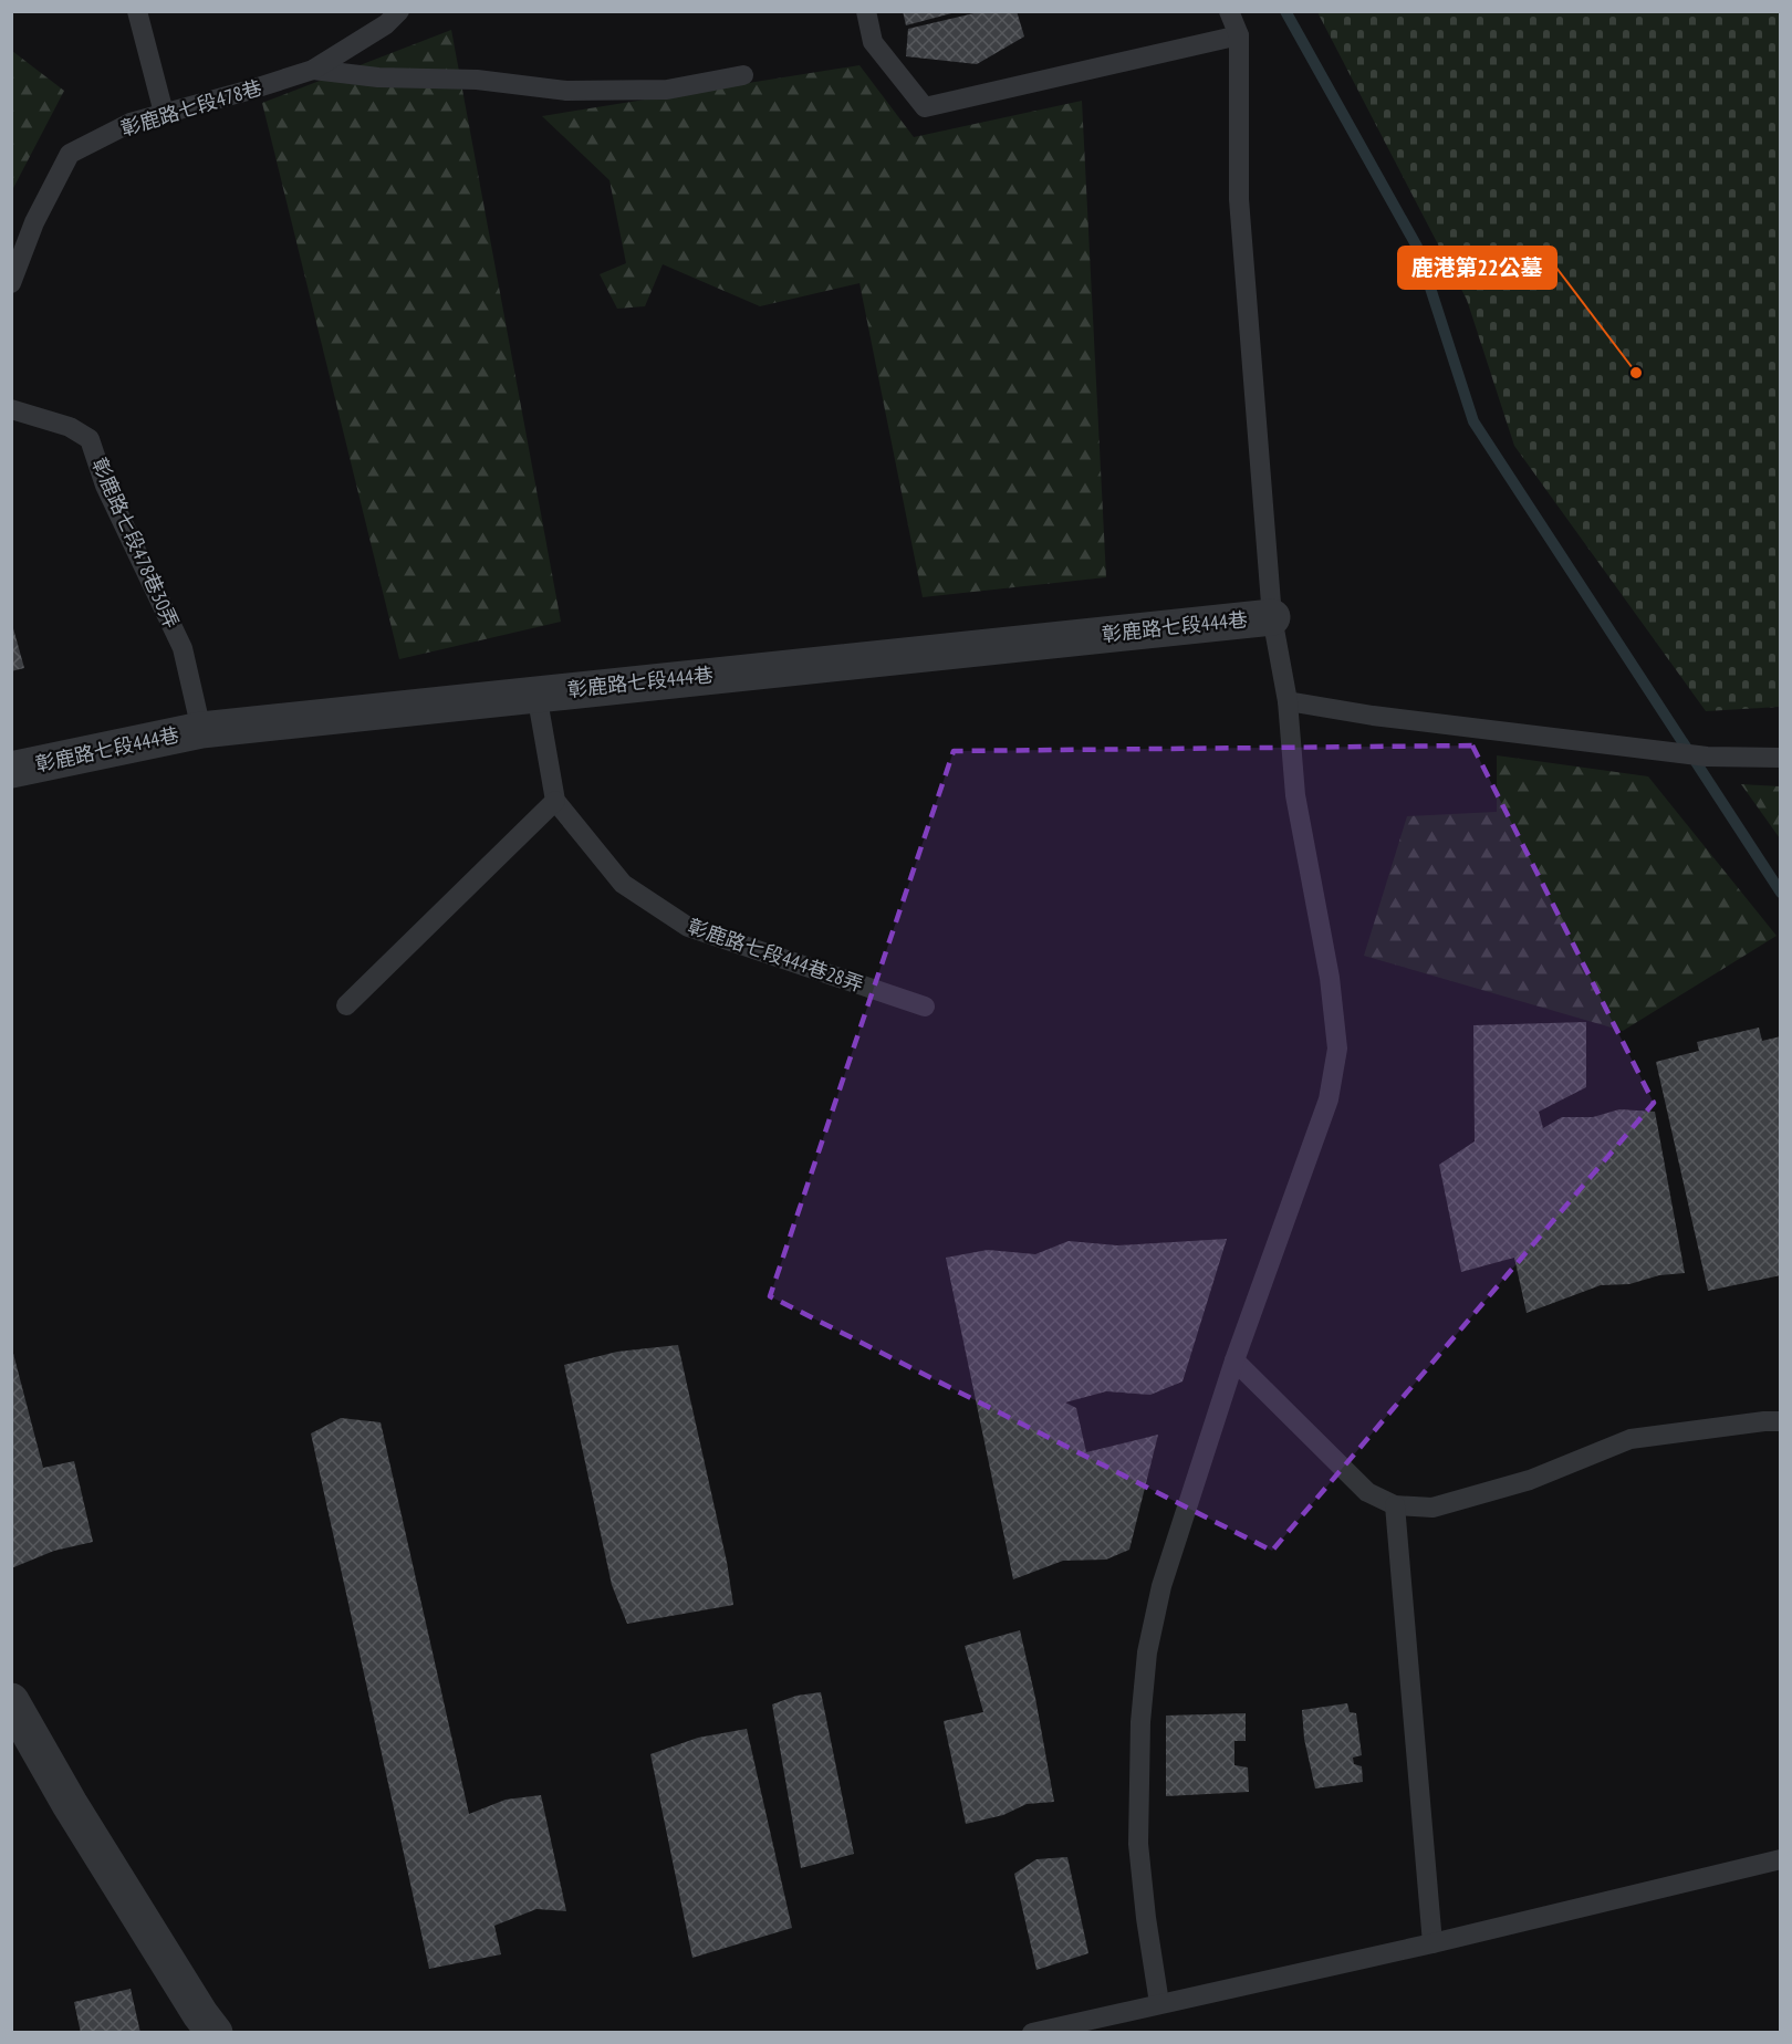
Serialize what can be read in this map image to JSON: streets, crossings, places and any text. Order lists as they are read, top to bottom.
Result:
{
  "streets": {
    "street": ["彰鹿路七段444巷"],
    "lane": ["彰鹿路七段478巷", "彰鹿路七段478巷30弄", "彰鹿路七段444巷28弄"]
  },
  "crossings": [
    ["彰鹿路七段478巷30弄", "彰鹿路七段444巷"],
    ["彰鹿路七段444巷", "彰鹿路七段444巷28弄"]
  ],
  "places": ["鹿港第22公墓"]
}
